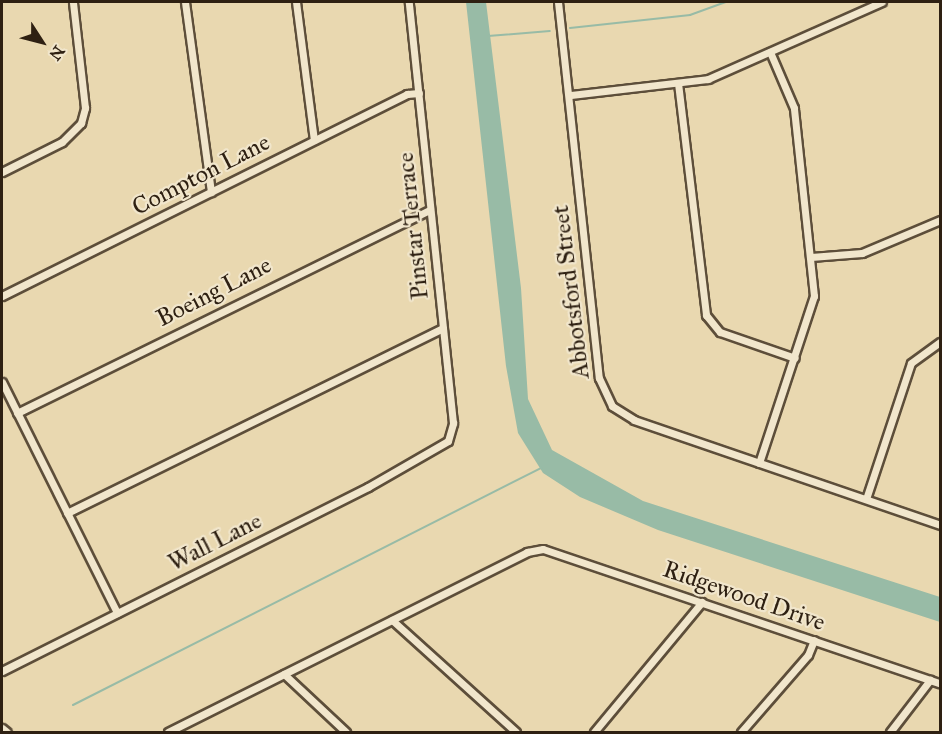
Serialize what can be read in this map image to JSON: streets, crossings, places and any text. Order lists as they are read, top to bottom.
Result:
{
  "streets": {
    "street": [
      "Compton Lane",
      "Pinstar Terrace",
      "Boeing Lane",
      "Abbotsford Street",
      "Wall Lane",
      "Ridgewood Drive"
    ]
  },
  "crossings": [
    ["Compton Lane", "Pinstar Terrace"],
    ["Pinstar Terrace", "Boeing Lane"],
    ["Pinstar Terrace", "Wall Lane"]
  ],
  "north": "bottom right"
}
